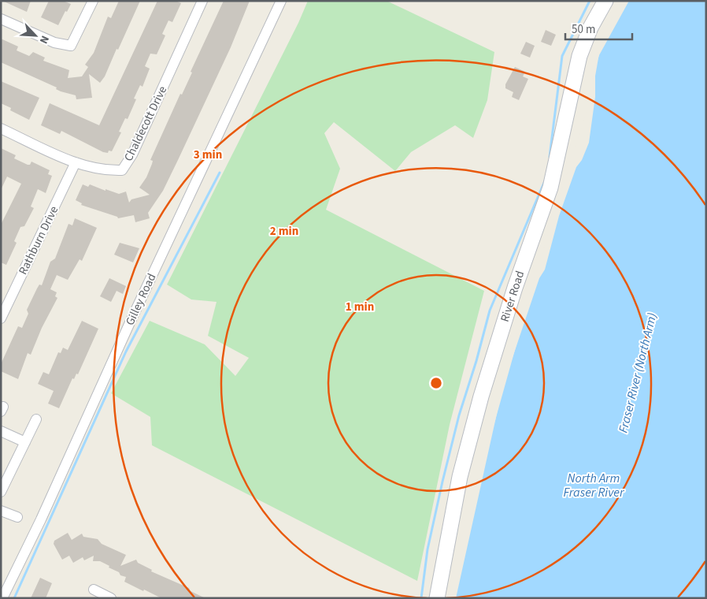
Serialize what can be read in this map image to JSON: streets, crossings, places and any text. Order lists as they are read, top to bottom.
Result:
{
  "streets": {
    "street": [
      "Chaldecott Drive",
      "Rathburn Drive",
      "River Road",
      "Gilley Road"
    ]
  },
  "crossings": [
    ["Chaldecott Drive", "Rathburn Drive"]
  ],
  "water": ["Fraser River (North Arm)", "North Arm Fraser River"],
  "scale_bar": "50 m",
  "north": "bottom right",
  "rings": ["3 min", "2 min", "1 min"]
}
